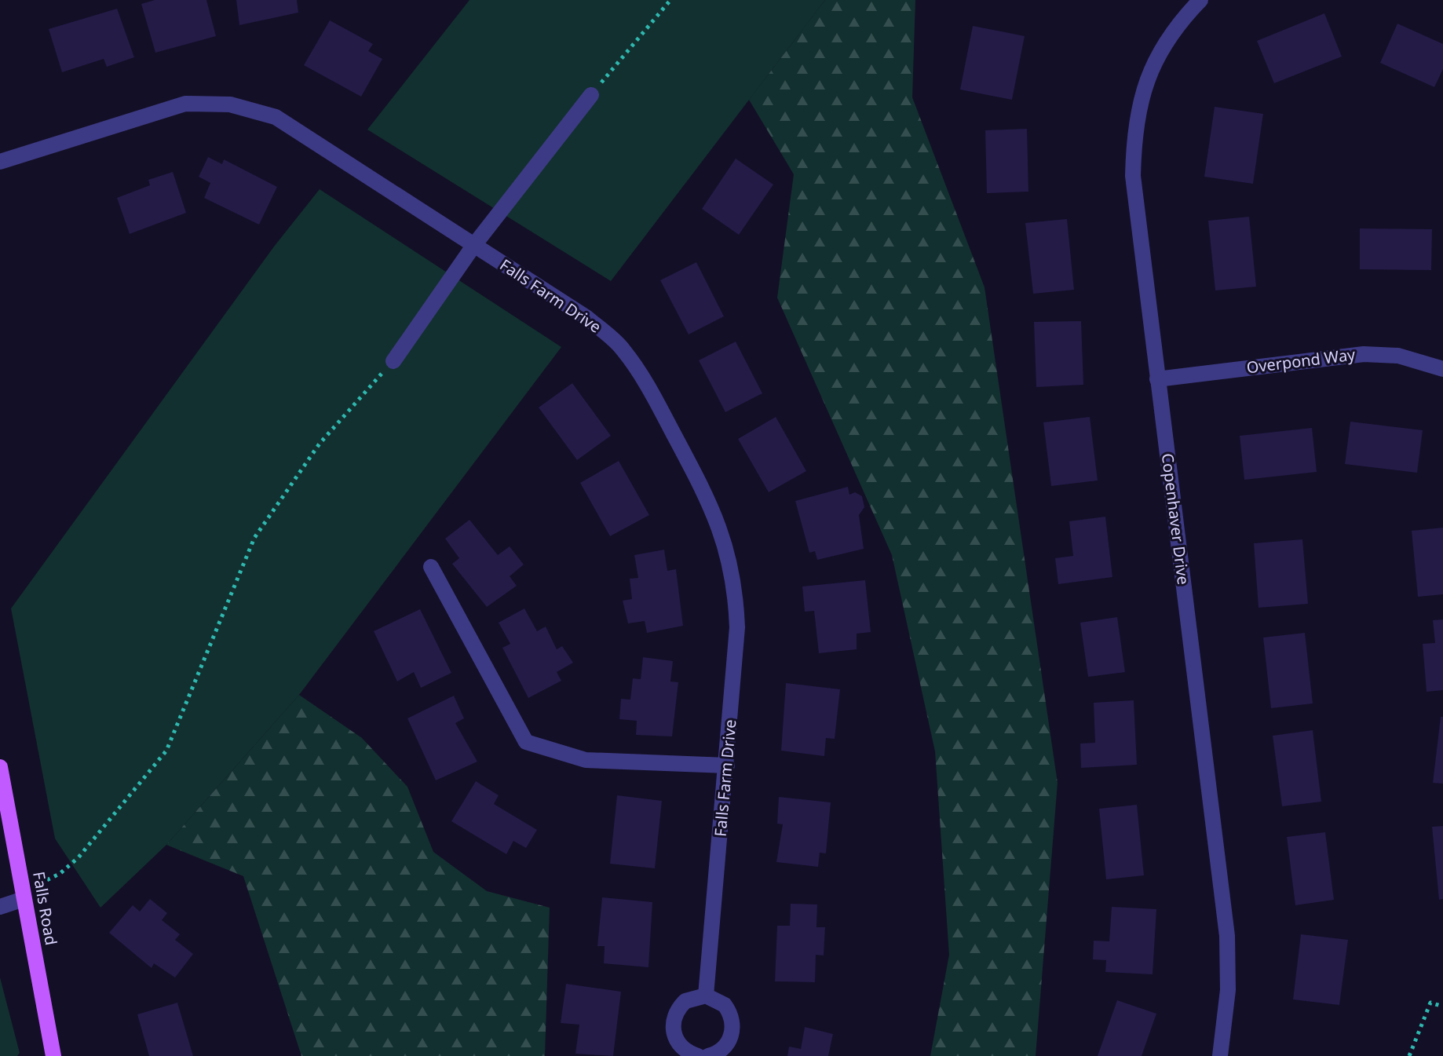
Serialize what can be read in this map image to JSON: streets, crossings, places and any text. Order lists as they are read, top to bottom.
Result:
{
  "streets": {
    "main road": ["Falls Road"],
    "street": ["Falls Farm Drive", "Overpond Way", "Copenhaver Drive"]
  },
  "crossings": [
    ["Overpond Way", "Copenhaver Drive"]
  ]
}
